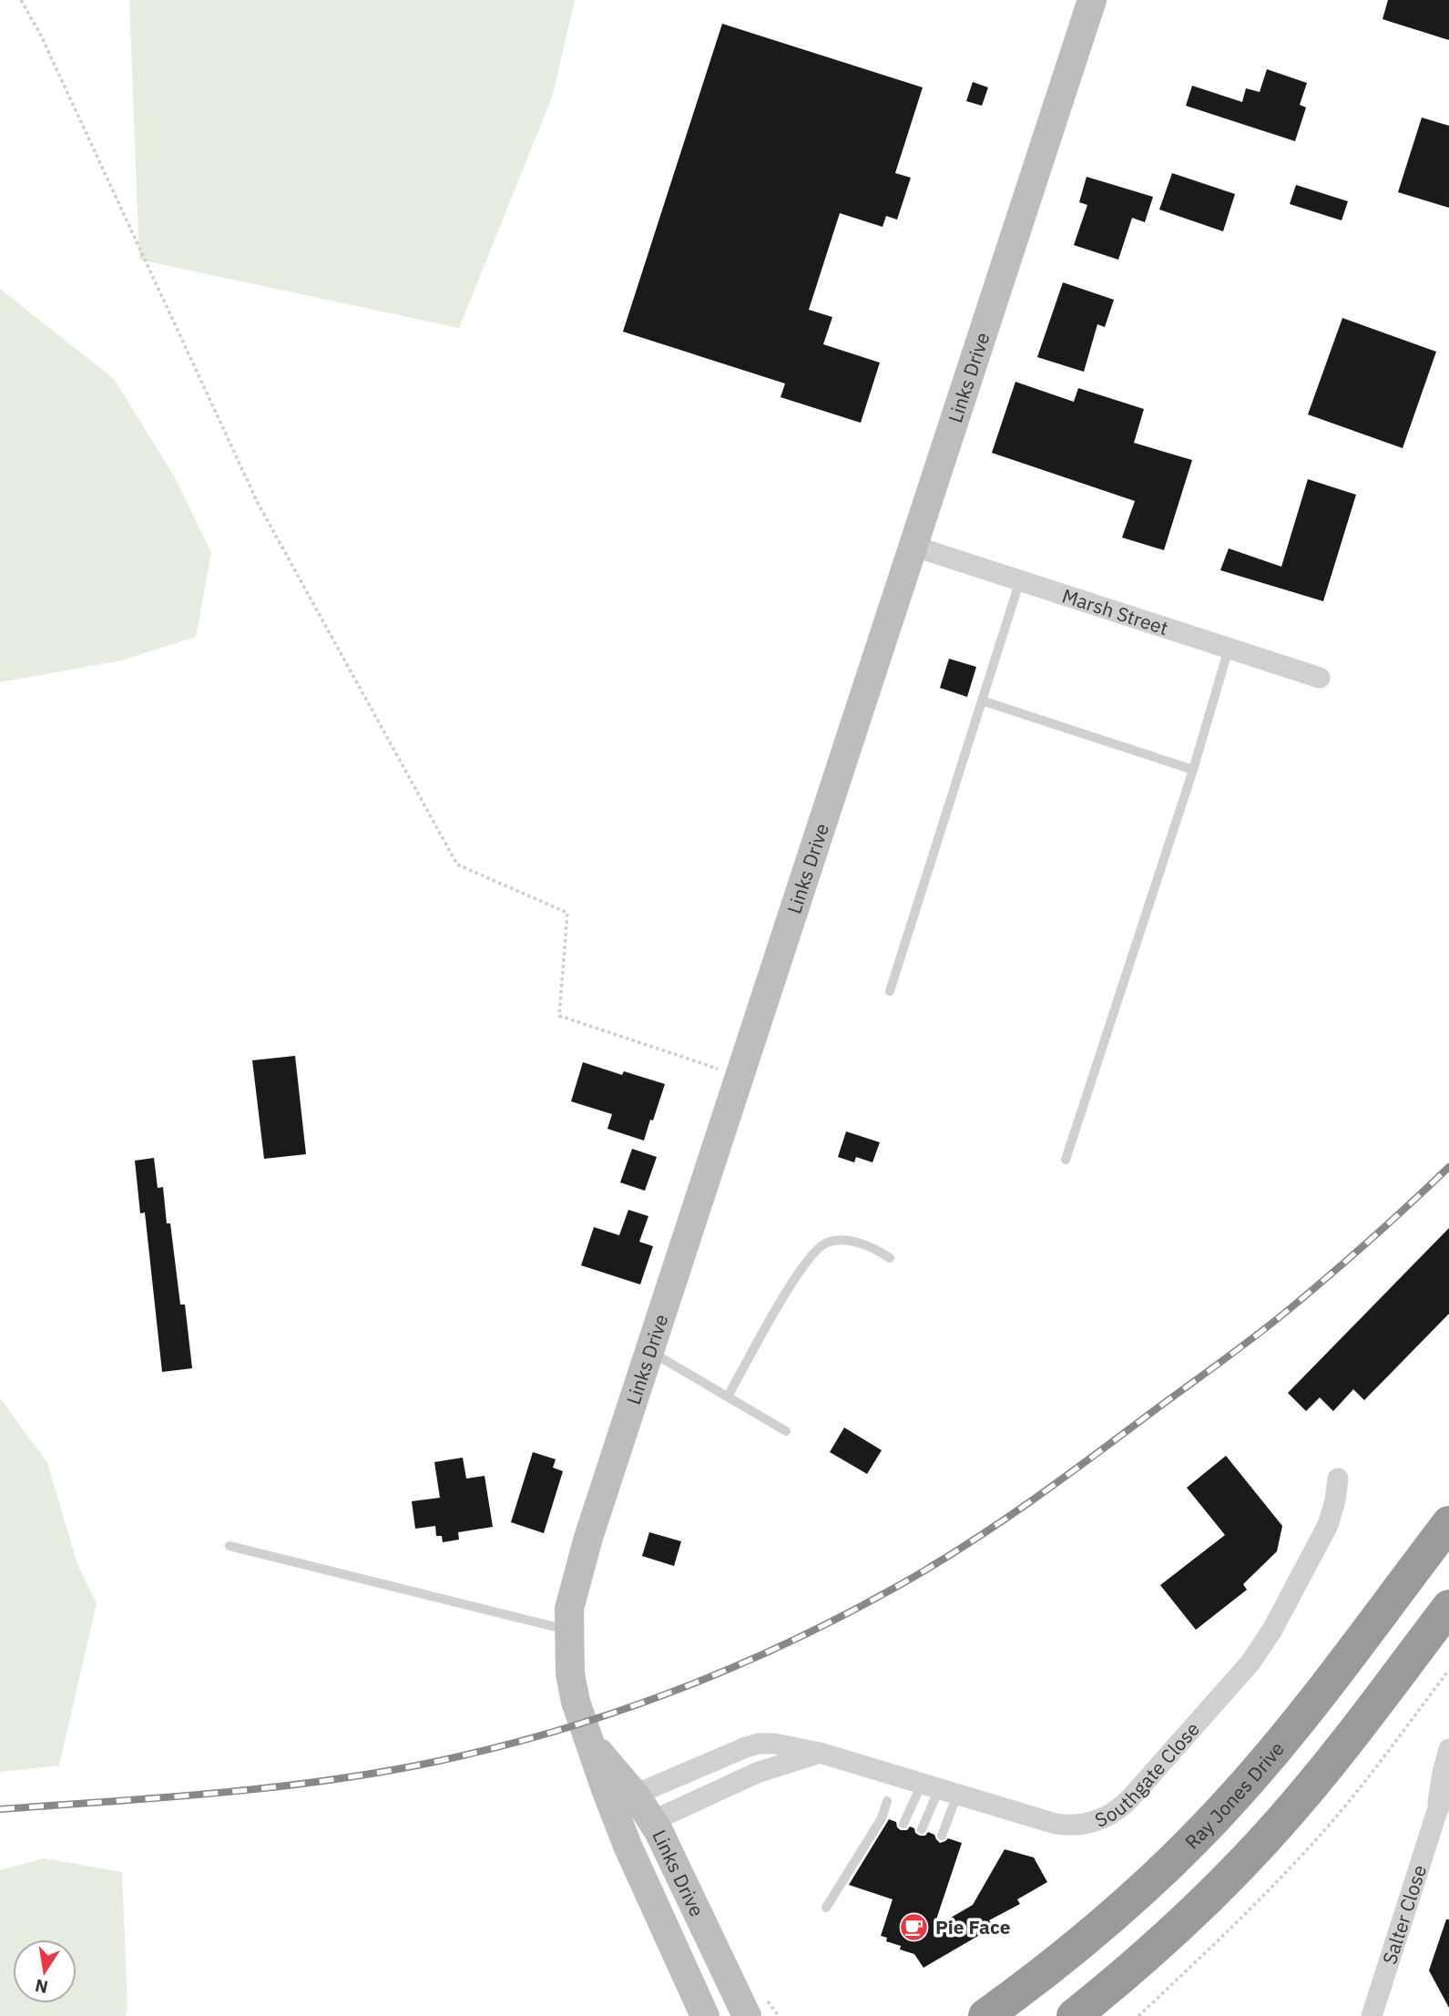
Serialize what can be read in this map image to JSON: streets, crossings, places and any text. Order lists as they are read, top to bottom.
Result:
{
  "streets": {
    "highway": ["Ray Jones Drive"],
    "street": [
      "Links Drive",
      "Marsh Street",
      "Southgate Close",
      "Salter Close"
    ]
  },
  "crossings": [
    ["Links Drive", "Marsh Street"],
    ["Links Drive", "Southgate Close"]
  ],
  "places": {
    "cafe": ["Pie Face"]
  },
  "north": "bottom"
}
